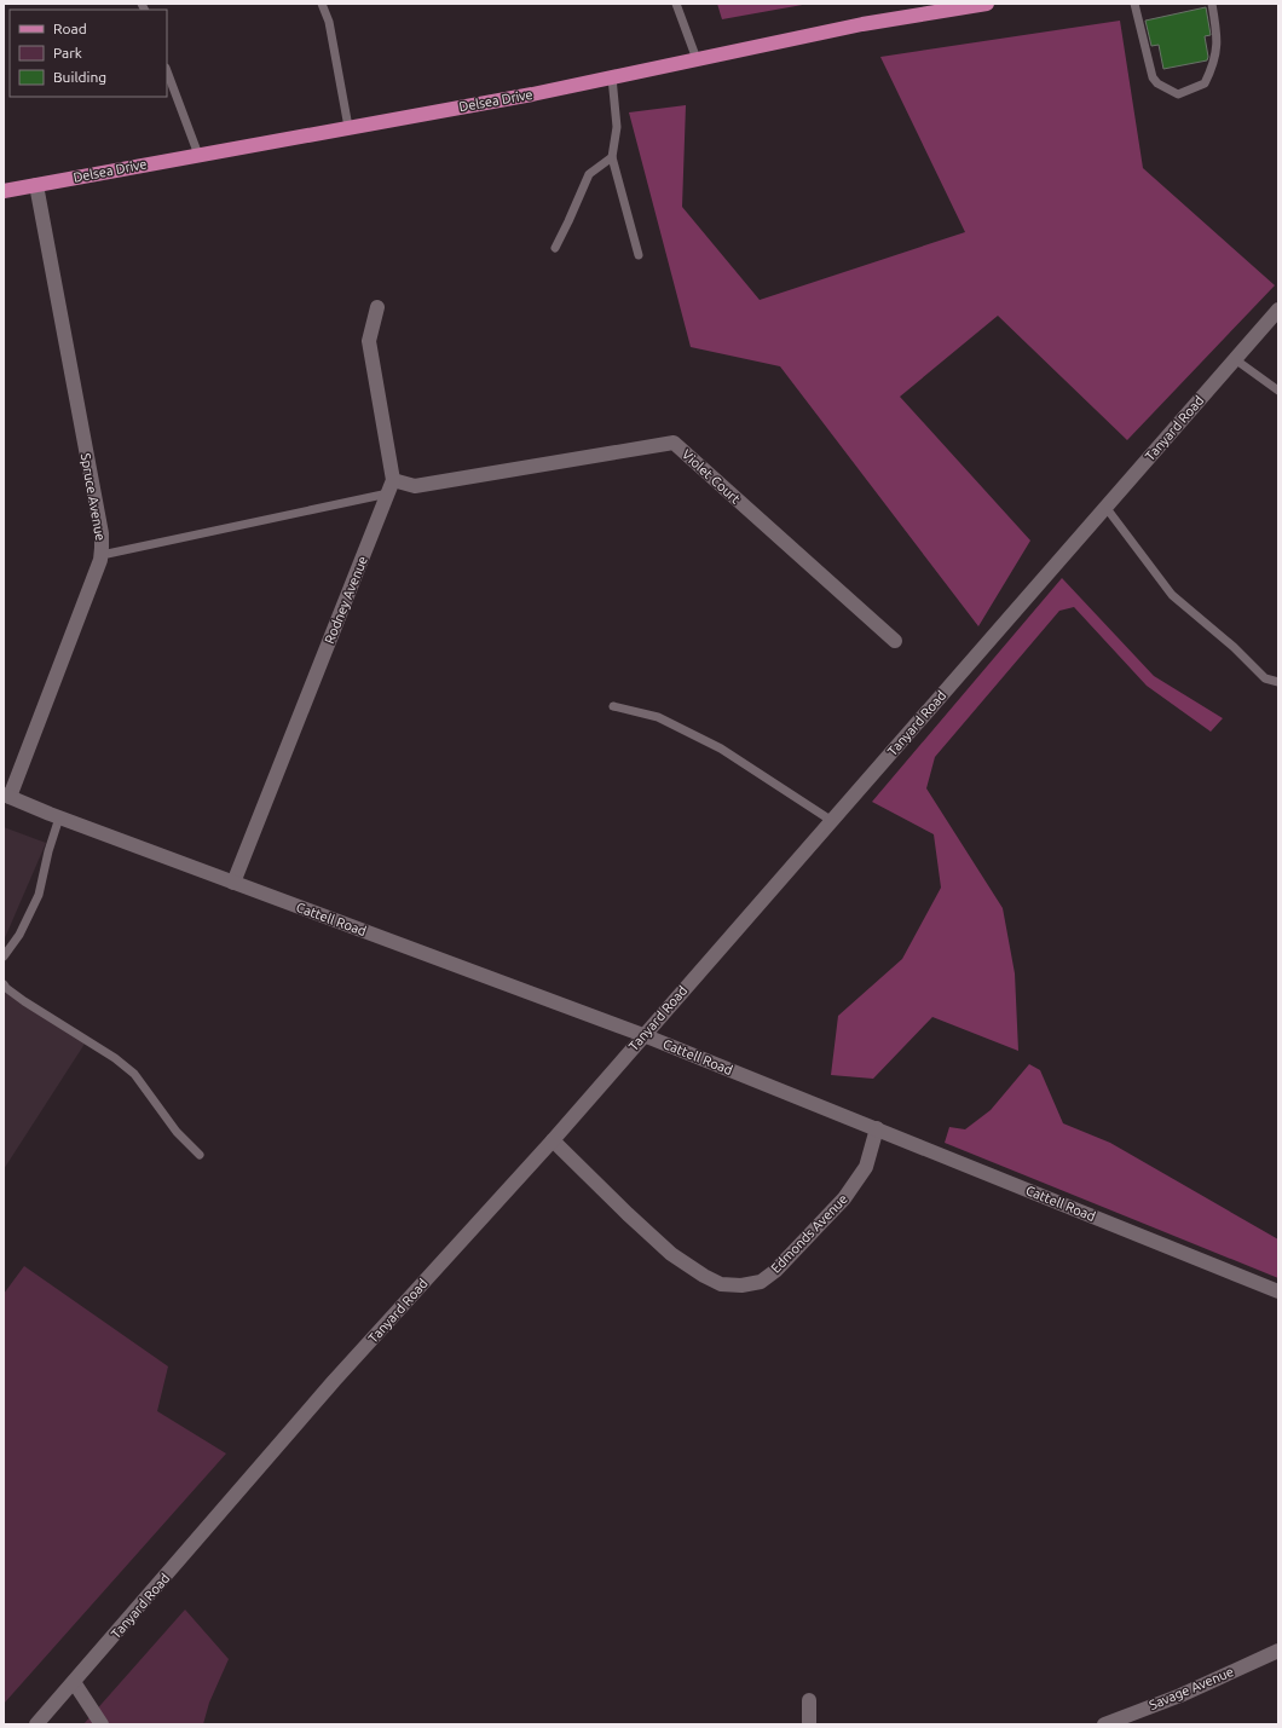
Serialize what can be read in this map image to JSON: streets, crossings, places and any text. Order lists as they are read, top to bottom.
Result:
{
  "streets": {
    "main road": ["Delsea Drive"],
    "street": [
      "Tanyard Road",
      "Violet Court",
      "Spruce Avenue",
      "Rodney Avenue",
      "Cattell Road",
      "Edmonds Avenue",
      "Savage Avenue"
    ]
  },
  "crossings": [
    ["Delsea Drive", "Spruce Avenue"],
    ["Tanyard Road", "Cattell Road"],
    ["Tanyard Road", "Edmonds Avenue"],
    ["Violet Court", "Rodney Avenue"],
    ["Spruce Avenue", "Cattell Road"],
    ["Rodney Avenue", "Cattell Road"],
    ["Cattell Road", "Edmonds Avenue"]
  ],
  "legend": ["Road", "Park", "Building"]
}
